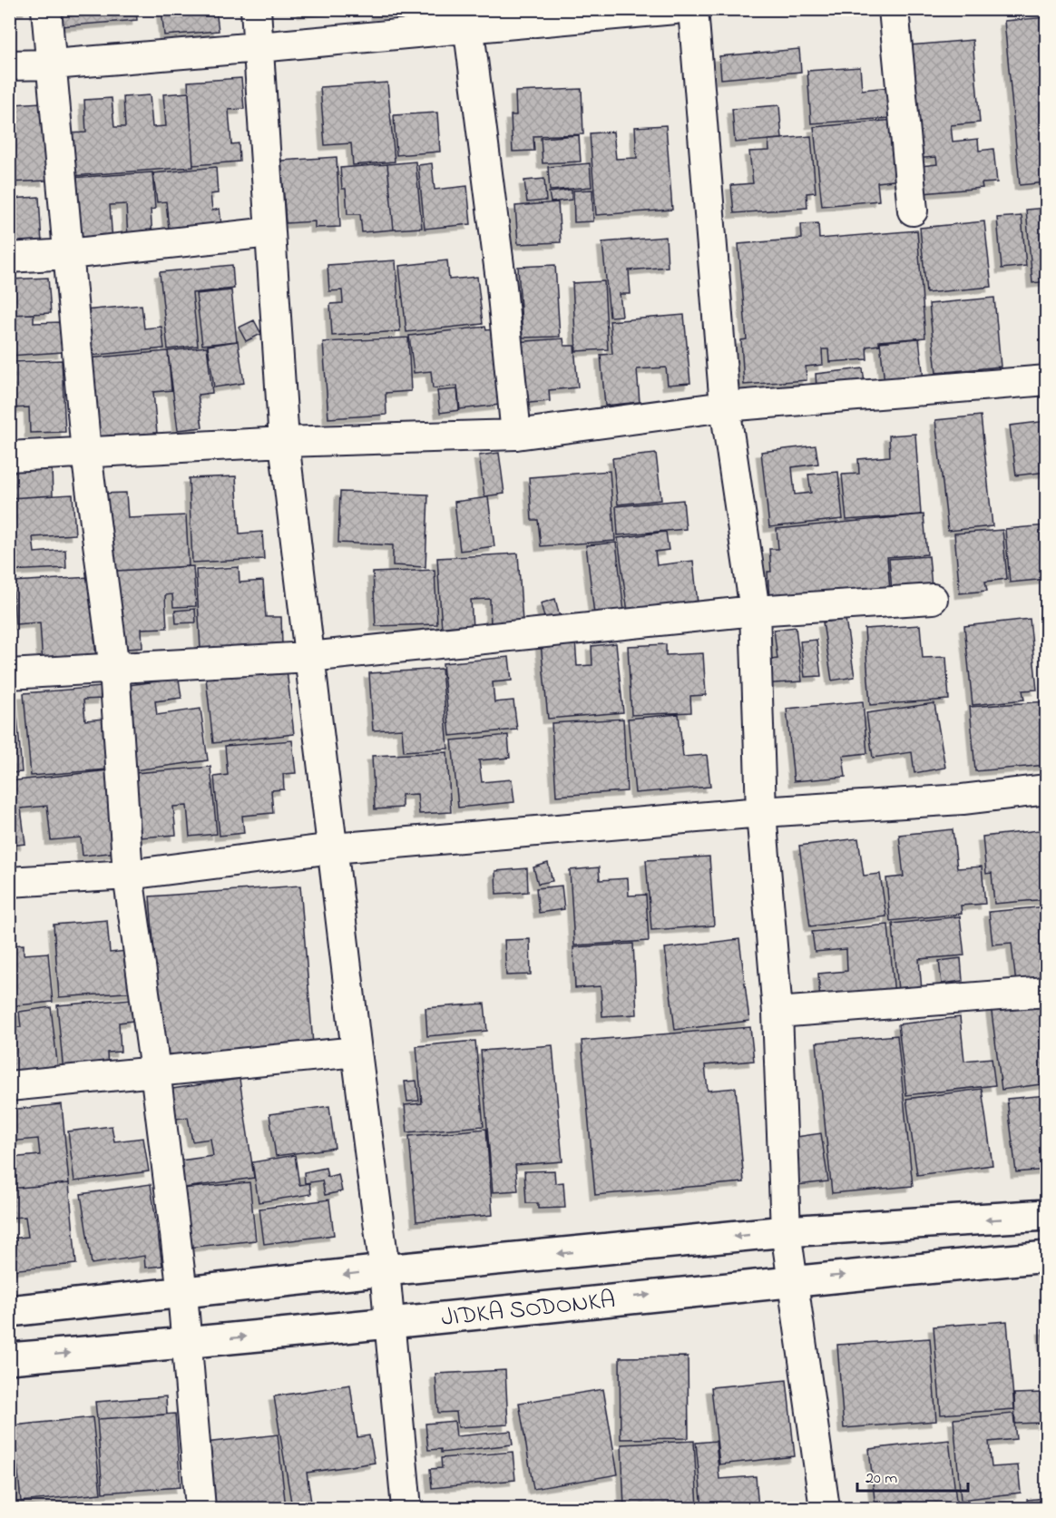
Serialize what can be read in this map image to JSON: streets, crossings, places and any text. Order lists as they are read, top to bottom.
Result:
{
  "streets": {
    "main road": ["JIDKA SODONKA"]
  },
  "scale_bar": "20 m"
}
